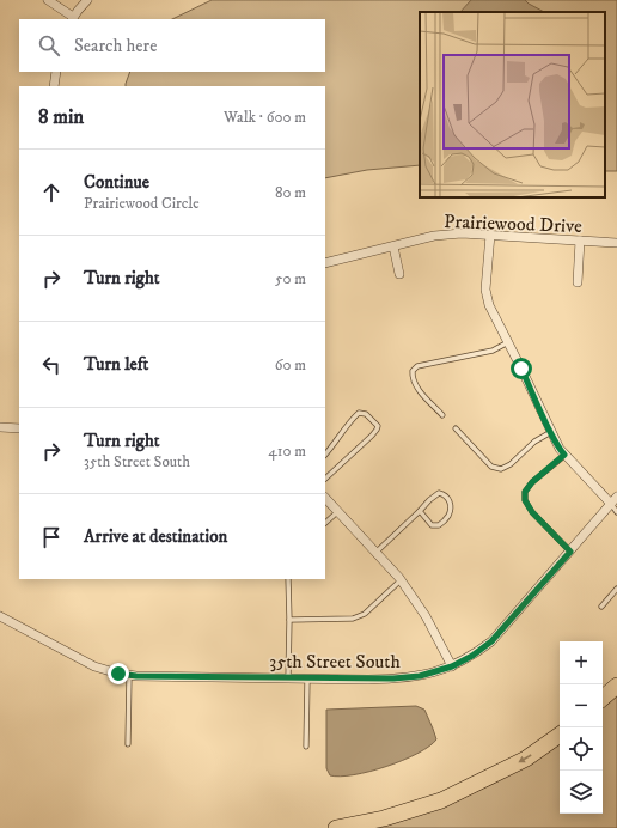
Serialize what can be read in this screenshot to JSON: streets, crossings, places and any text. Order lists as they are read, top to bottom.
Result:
{
  "streets": {
    "street": ["Prairiewood Drive", "35th Street South"]
  },
  "page": {
    "search": "Search here",
    "heading": ["8 min", "Walk · 600 m"],
    "list": [
      ["Continue", "Prairiewood Circle", "80 m"],
      ["Turn right", "50 m"],
      ["Turn left", "60 m"],
      ["Turn right", "35th Street South", "410 m"],
      "Arrive at destination"
    ],
    "map_buttons": ["+", "−"]
  }
}
